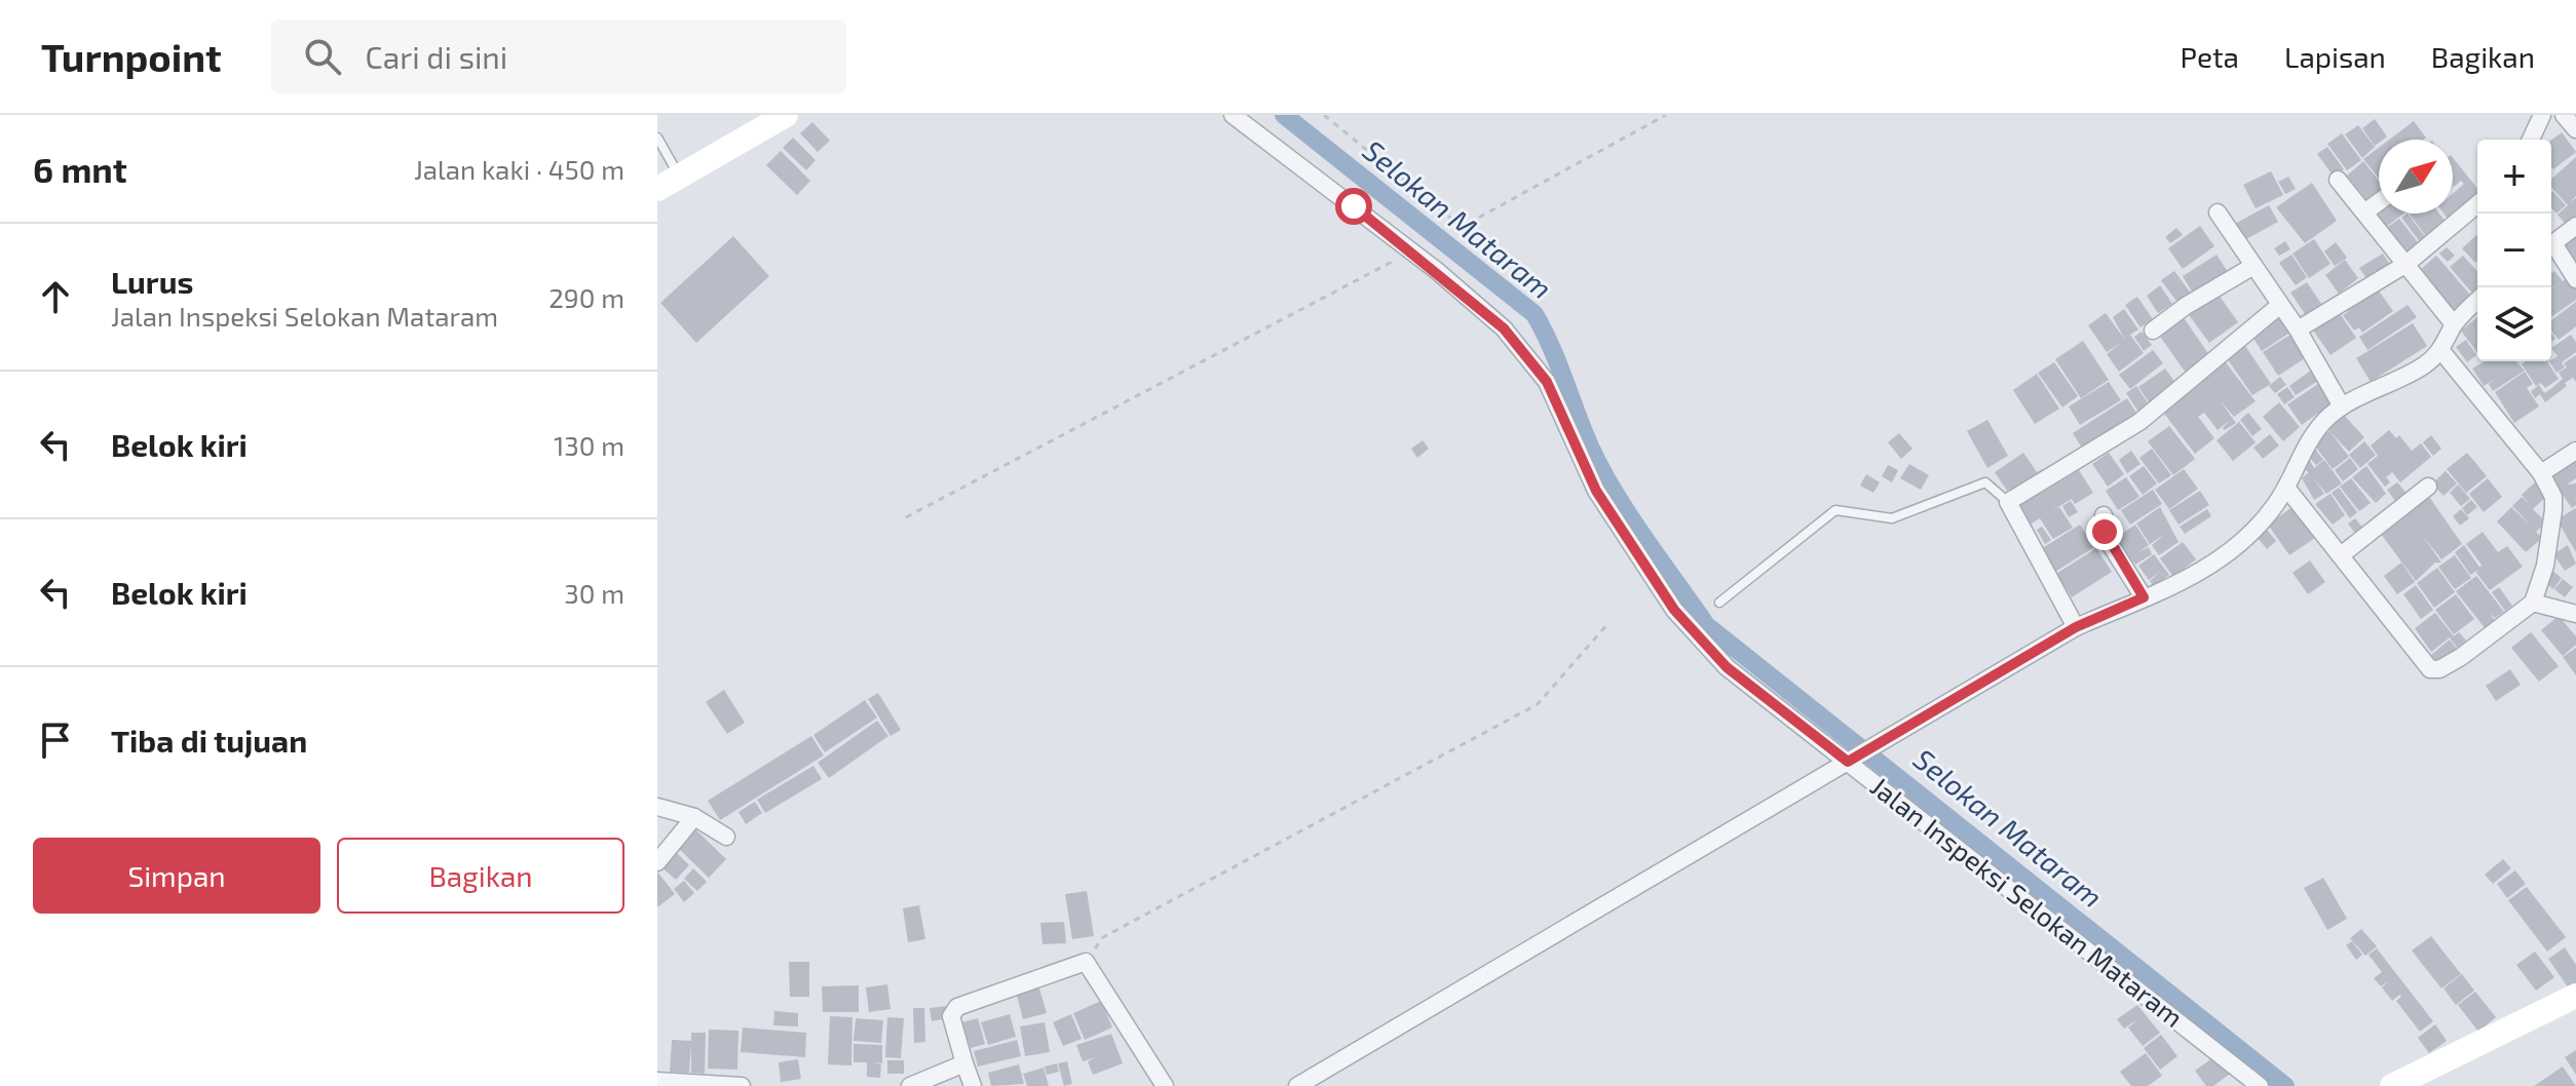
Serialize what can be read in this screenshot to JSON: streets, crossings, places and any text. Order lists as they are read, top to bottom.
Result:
{
  "streets": {
    "street": ["Jalan Inspeksi Selokan Mataram"]
  },
  "water": ["Selokan Mataram"],
  "north": "top right",
  "page": {
    "header": "Turnpoint",
    "search": "Cari di sini",
    "nav": ["Peta", "Lapisan", "Bagikan"],
    "heading": ["6 mnt", "Jalan kaki · 450 m"],
    "map_buttons": ["+", "−"],
    "list": [
      ["Lurus", "Jalan Inspeksi Selokan Mataram", "290 m"],
      ["Belok kiri", "130 m"],
      ["Belok kiri", "30 m"],
      "Tiba di tujuan"
    ],
    "buttons": ["Simpan", "Bagikan"]
  }
}
